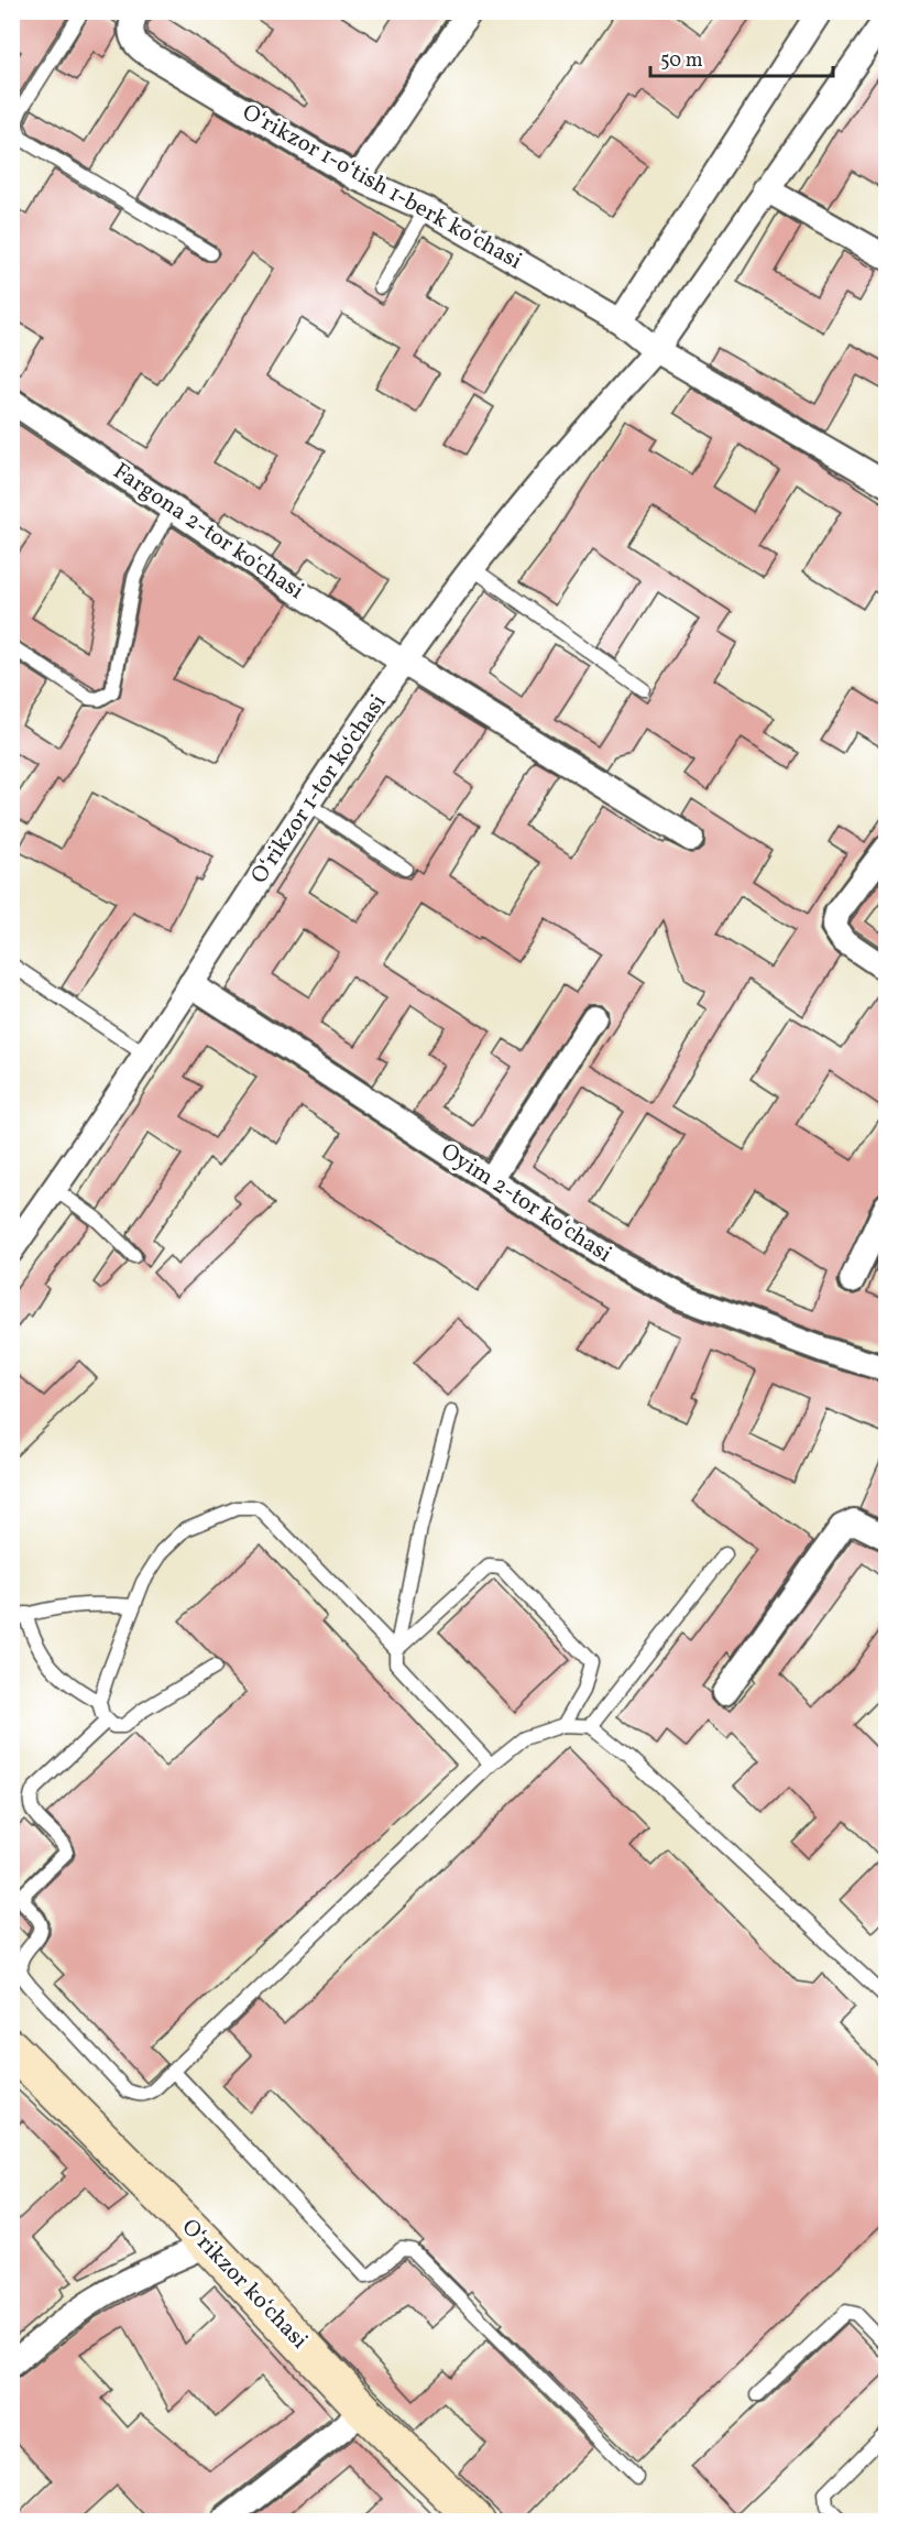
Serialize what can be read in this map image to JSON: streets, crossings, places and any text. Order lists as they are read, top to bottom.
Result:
{
  "streets": {
    "main road": ["Oʻrikzor koʻchasi"],
    "street": [
      "Oʻrikzor 1-oʻtish 1-berk koʻchasi",
      "Fargona 2-tor koʻchasi",
      "Oʻrikzor 1-tor koʻchasi",
      "Oyim 2-tor koʻchasi"
    ]
  },
  "crossings": [
    ["Oʻrikzor 1-oʻtish 1-berk koʻchasi", "Oʻrikzor 1-tor koʻchasi"],
    ["Fargona 2-tor koʻchasi", "Oʻrikzor 1-tor koʻchasi"],
    ["Oʻrikzor 1-tor koʻchasi", "Oyim 2-tor koʻchasi"]
  ],
  "scale_bar": "50 m"
}
